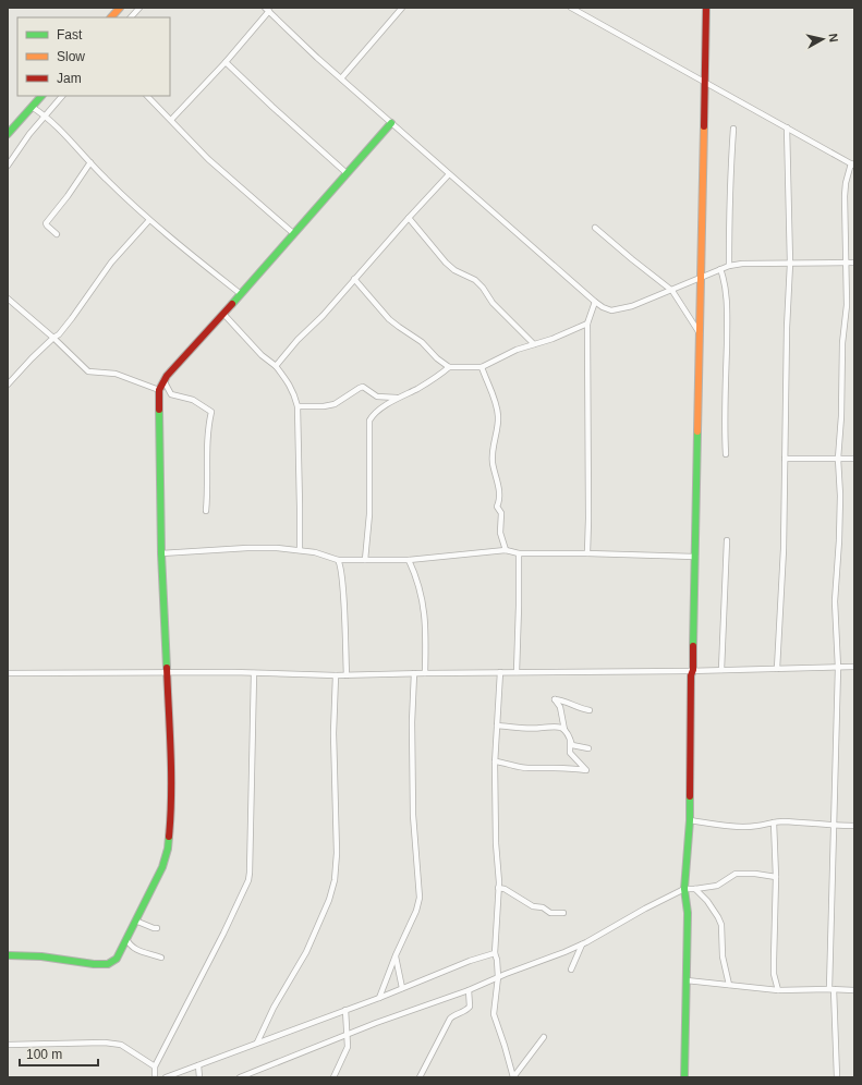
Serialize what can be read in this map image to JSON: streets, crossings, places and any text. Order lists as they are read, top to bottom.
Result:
{
  "legend": ["Fast", "Slow", "Jam"],
  "scale_bar": "100 m",
  "north": "right"
}
